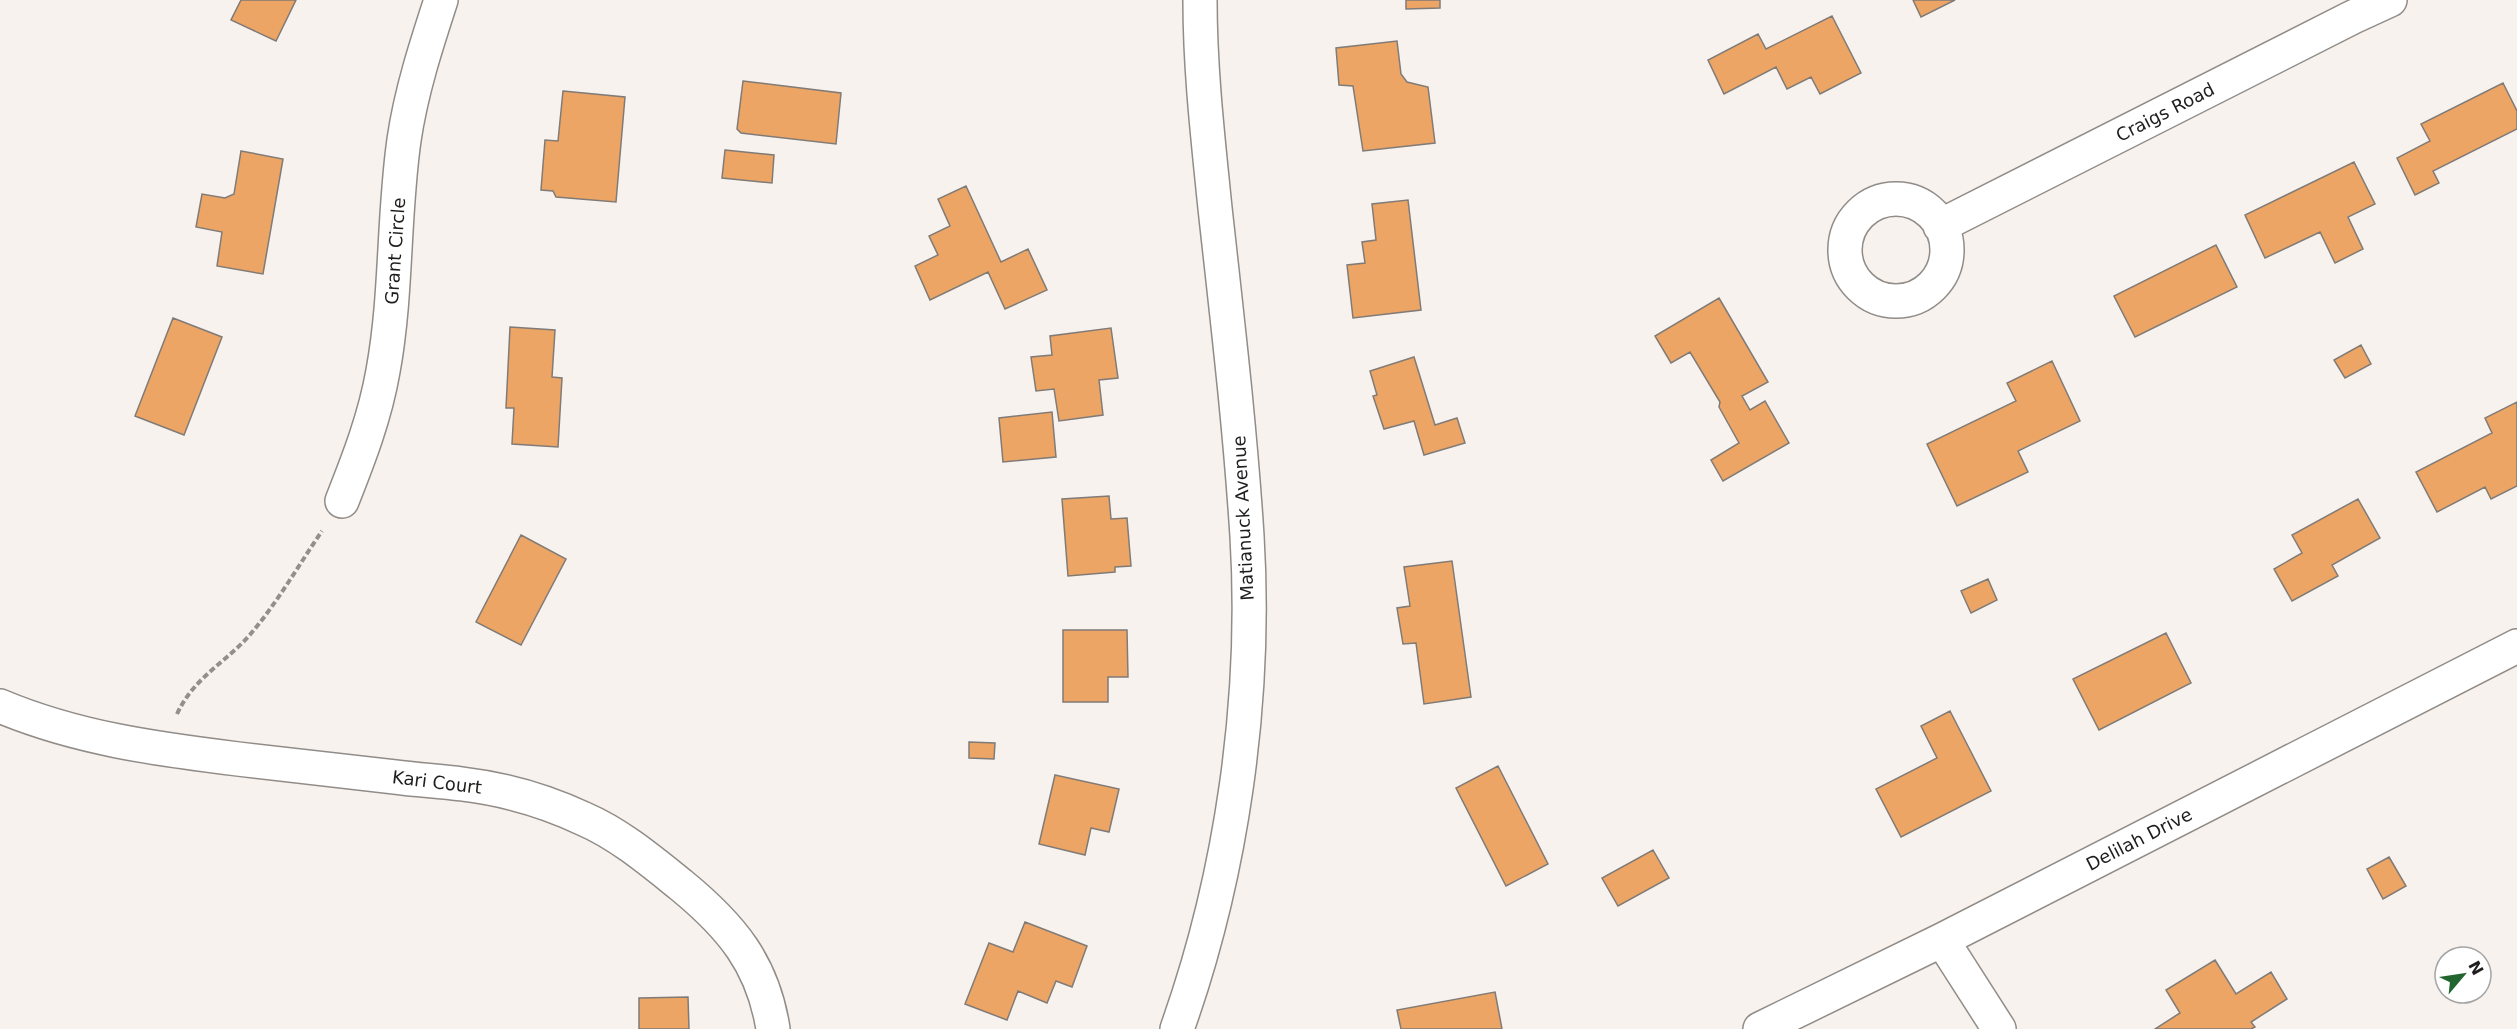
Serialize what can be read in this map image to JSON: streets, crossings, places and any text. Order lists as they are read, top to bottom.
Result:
{
  "streets": {
    "street": [
      "Craigs Road",
      "Grant Circle",
      "Matianuck Avenue",
      "Kari Court",
      "Delilah Drive"
    ]
  },
  "north": "top right"
}
